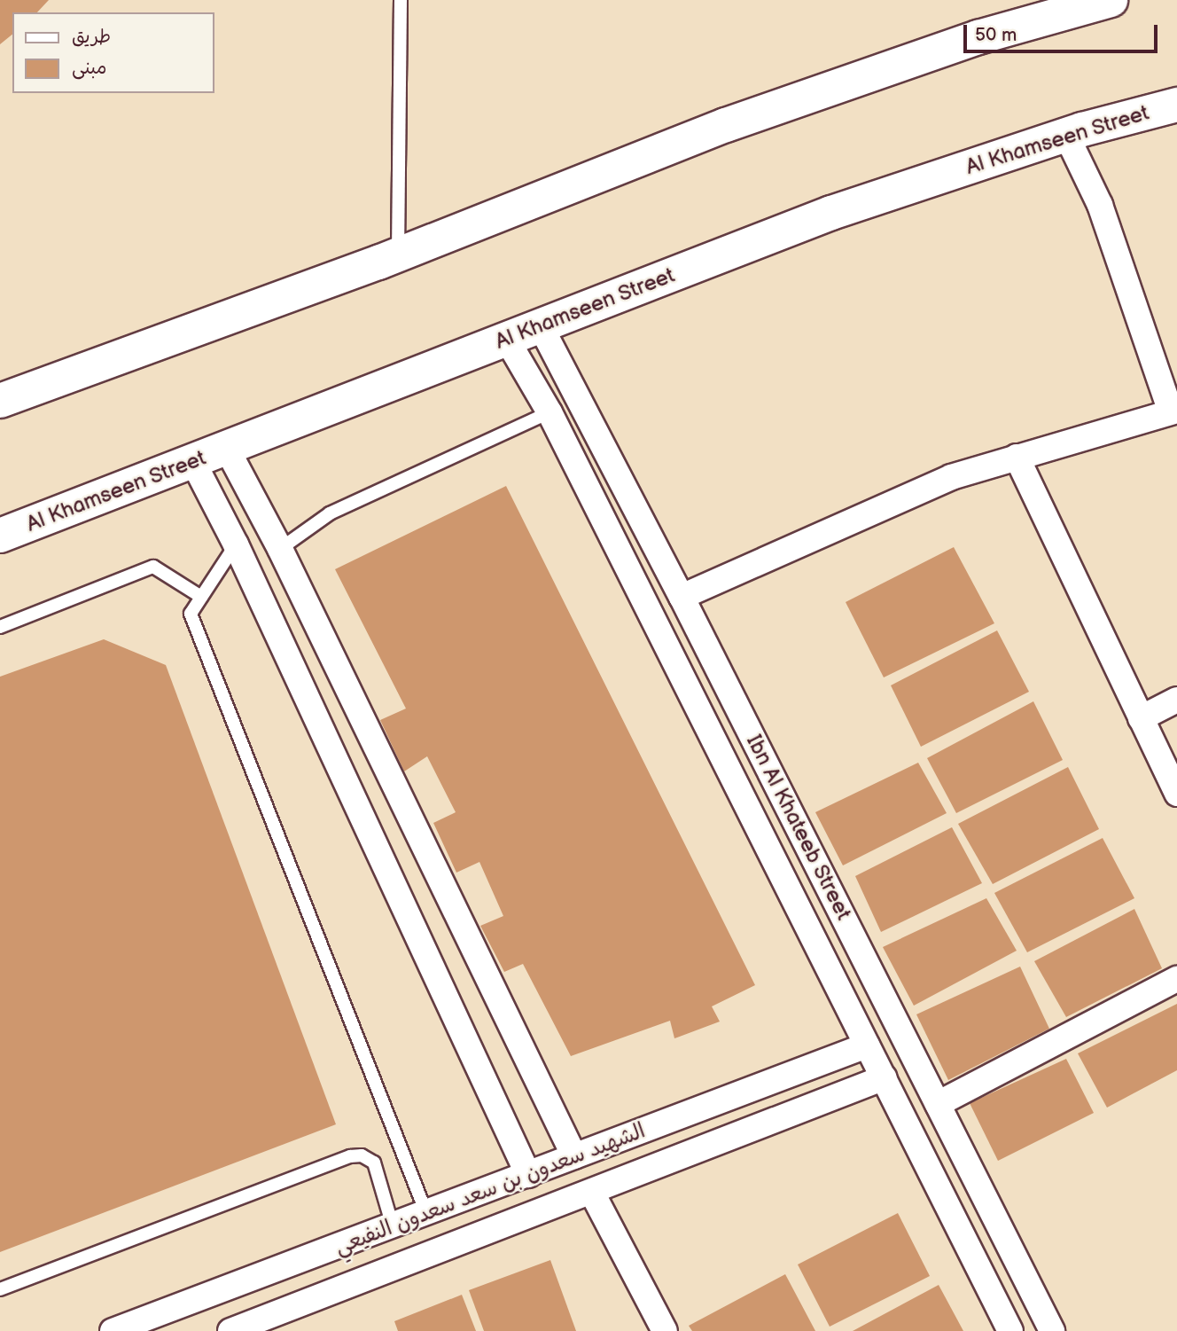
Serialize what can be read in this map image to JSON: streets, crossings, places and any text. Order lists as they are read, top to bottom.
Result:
{
  "streets": {
    "street": ["Al Khamseen Street", "Ibn Al Khateeb Street", "الشهيد سعدون بن سعد سعدون النفيعي"]
  },
  "crossings": [
    ["Al Khamseen Street", "Ibn Al Khateeb Street"],
    ["Ibn Al Khateeb Street", "الشهيد سعدون بن سعد سعدون النفيعي"]
  ],
  "legend": ["طريق", "مبنى"],
  "scale_bar": "50 m"
}
